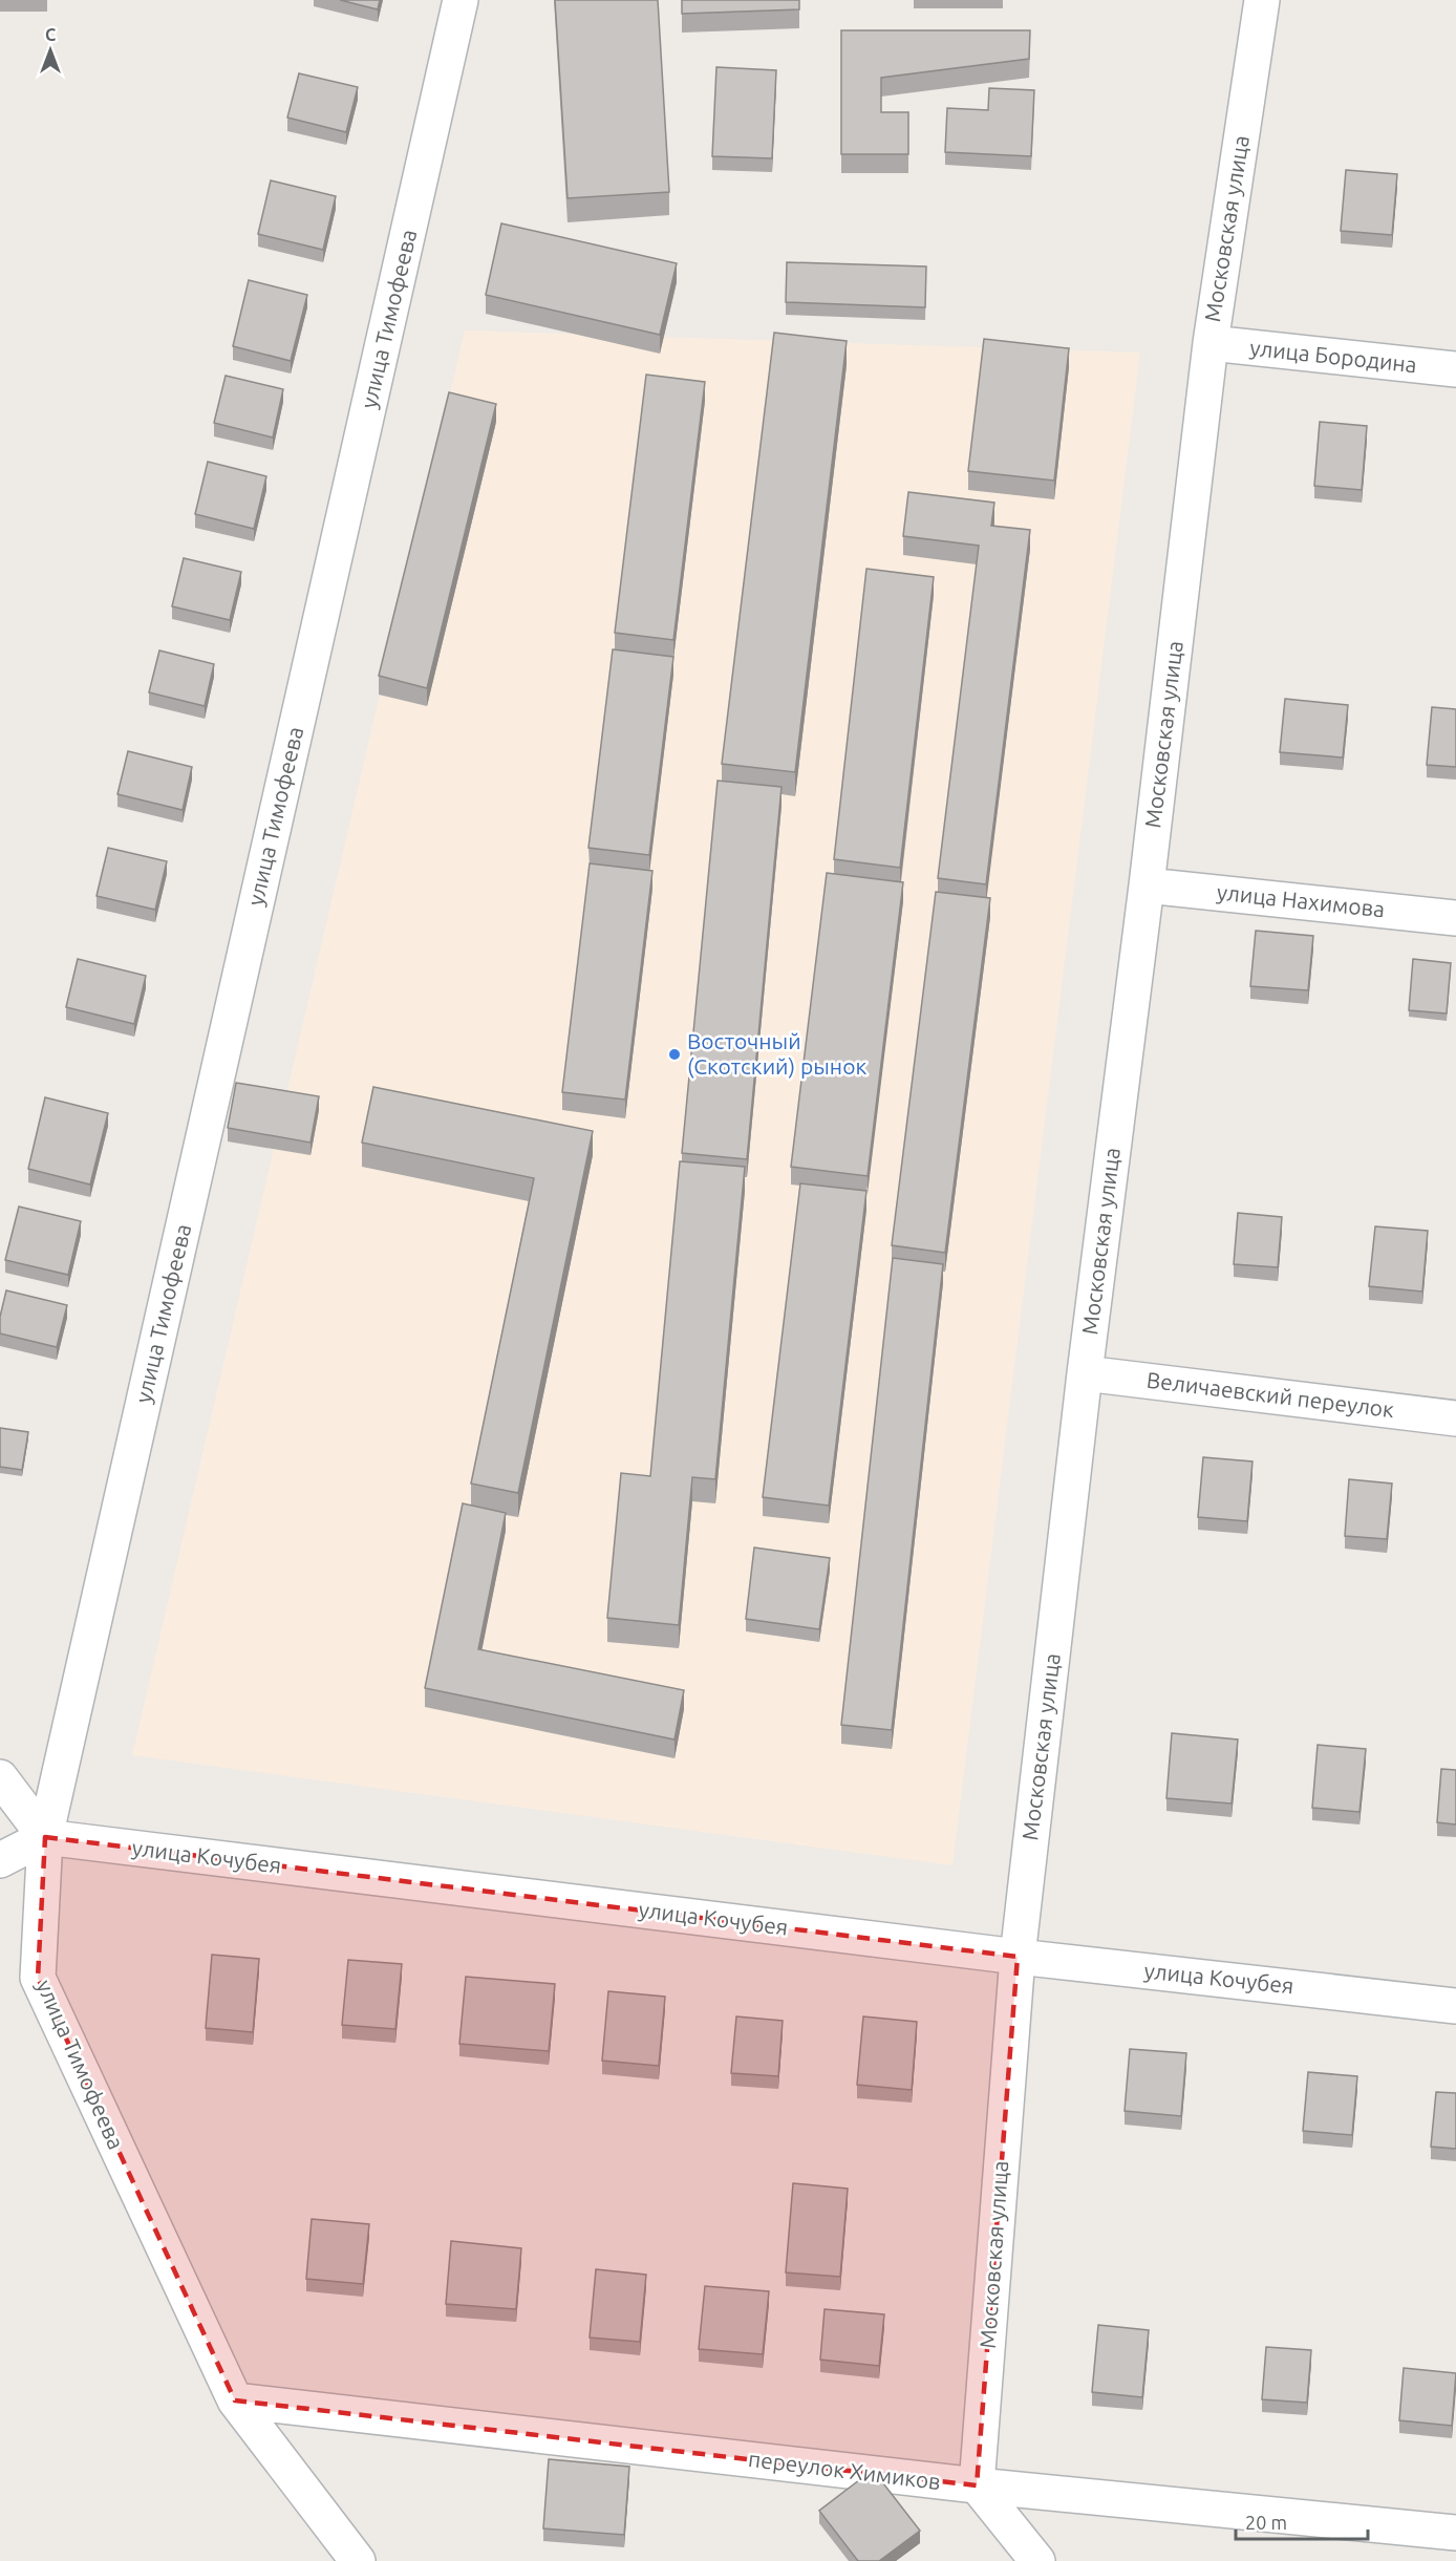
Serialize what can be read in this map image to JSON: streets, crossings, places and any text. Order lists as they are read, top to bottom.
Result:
{
  "streets": {
    "street": [
      "Московская улица",
      "улица Тимофеева",
      "улица Бородина",
      "улица Нахимова",
      "Величаевский переулок",
      "улица Кочубея",
      "переулок Химиков"
    ]
  },
  "crossings": [
    ["Московская улица", "улица Бородина"],
    ["Московская улица", "улица Нахимова"],
    ["Московская улица", "Величаевский переулок"],
    ["Московская улица", "улица Кочубея"],
    ["Московская улица", "переулок Химиков"],
    ["улица Тимофеева", "улица Кочубея"],
    ["улица Тимофеева", "переулок Химиков"]
  ],
  "places": ["Восточный (Скотский) рынок"],
  "scale_bar": "20 m",
  "north": "top"
}
